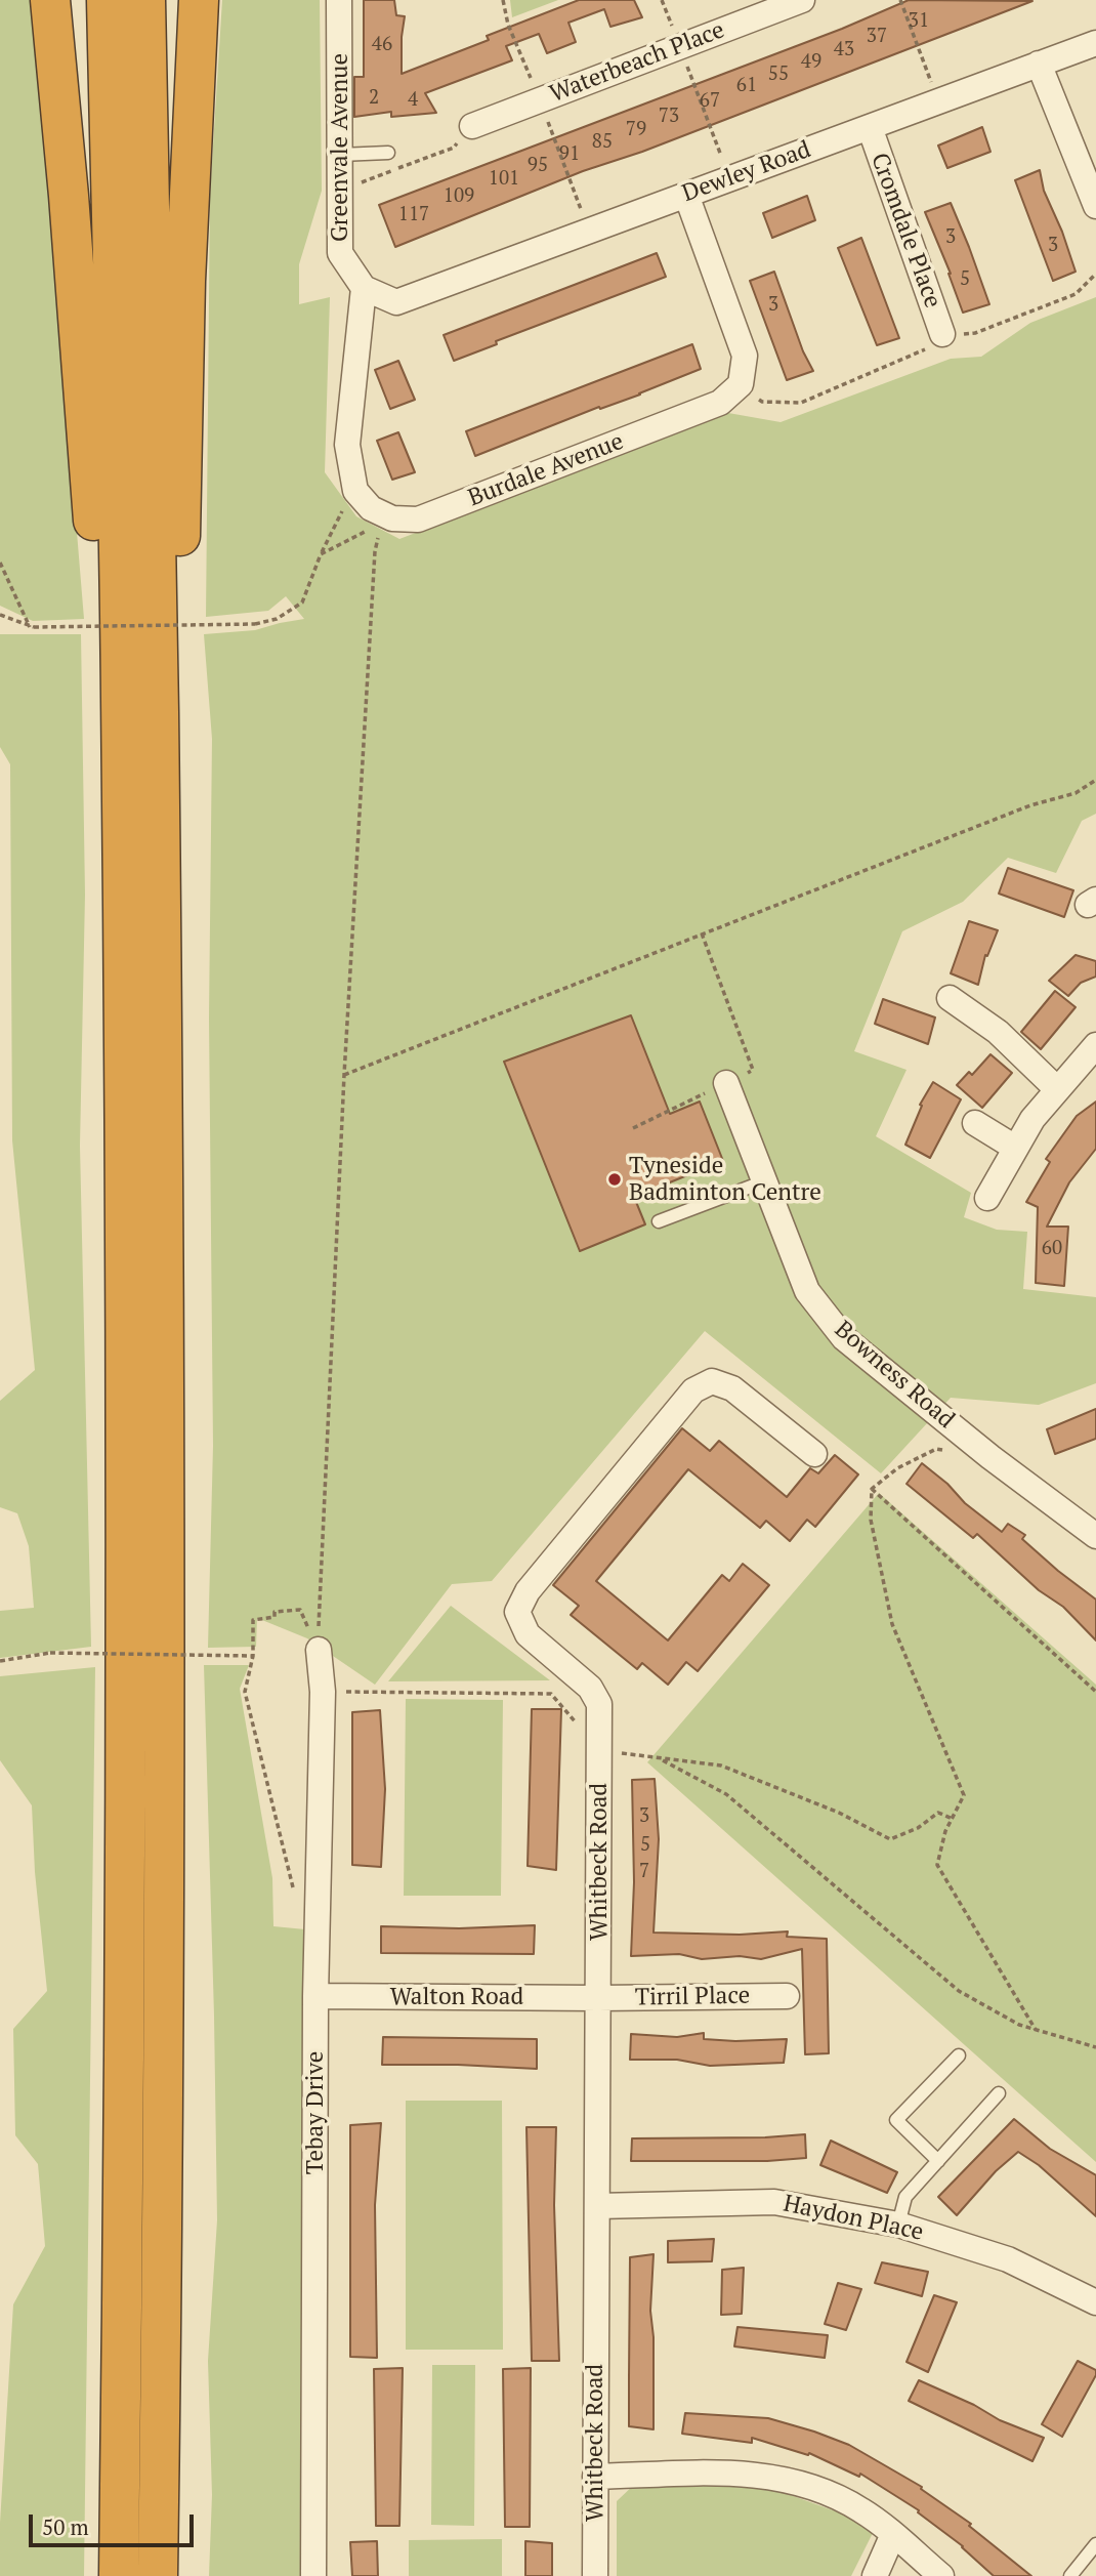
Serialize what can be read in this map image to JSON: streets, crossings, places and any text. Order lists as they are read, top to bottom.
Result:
{
  "streets": {
    "street": [
      "Waterbeach Place",
      "Greenvale Avenue",
      "Dewley Road",
      "Cromdale Place",
      "Burdale Avenue",
      "Bowness Road",
      "Whitbeck Road",
      "Walton Road",
      "Tirril Place",
      "Tebay Drive",
      "Haydon Place"
    ]
  },
  "crossings": [
    ["Greenvale Avenue", "Dewley Road"],
    ["Dewley Road", "Cromdale Place"],
    ["Whitbeck Road", "Walton Road"],
    ["Whitbeck Road", "Tirril Place"],
    ["Whitbeck Road", "Haydon Place"],
    ["Walton Road", "Tirril Place"],
    ["Walton Road", "Tebay Drive"]
  ],
  "places": ["Tyneside Badminton Centre"],
  "house_numbers": [
    "31",
    "37",
    "46",
    "43",
    "49",
    "55",
    "61",
    "2",
    "4",
    "67",
    "73",
    "79",
    "85",
    "91",
    "95",
    "101",
    "109",
    "117",
    "3",
    "3",
    "5",
    "3",
    "60",
    "3",
    "5",
    "7"
  ],
  "scale_bar": "50 m"
}
